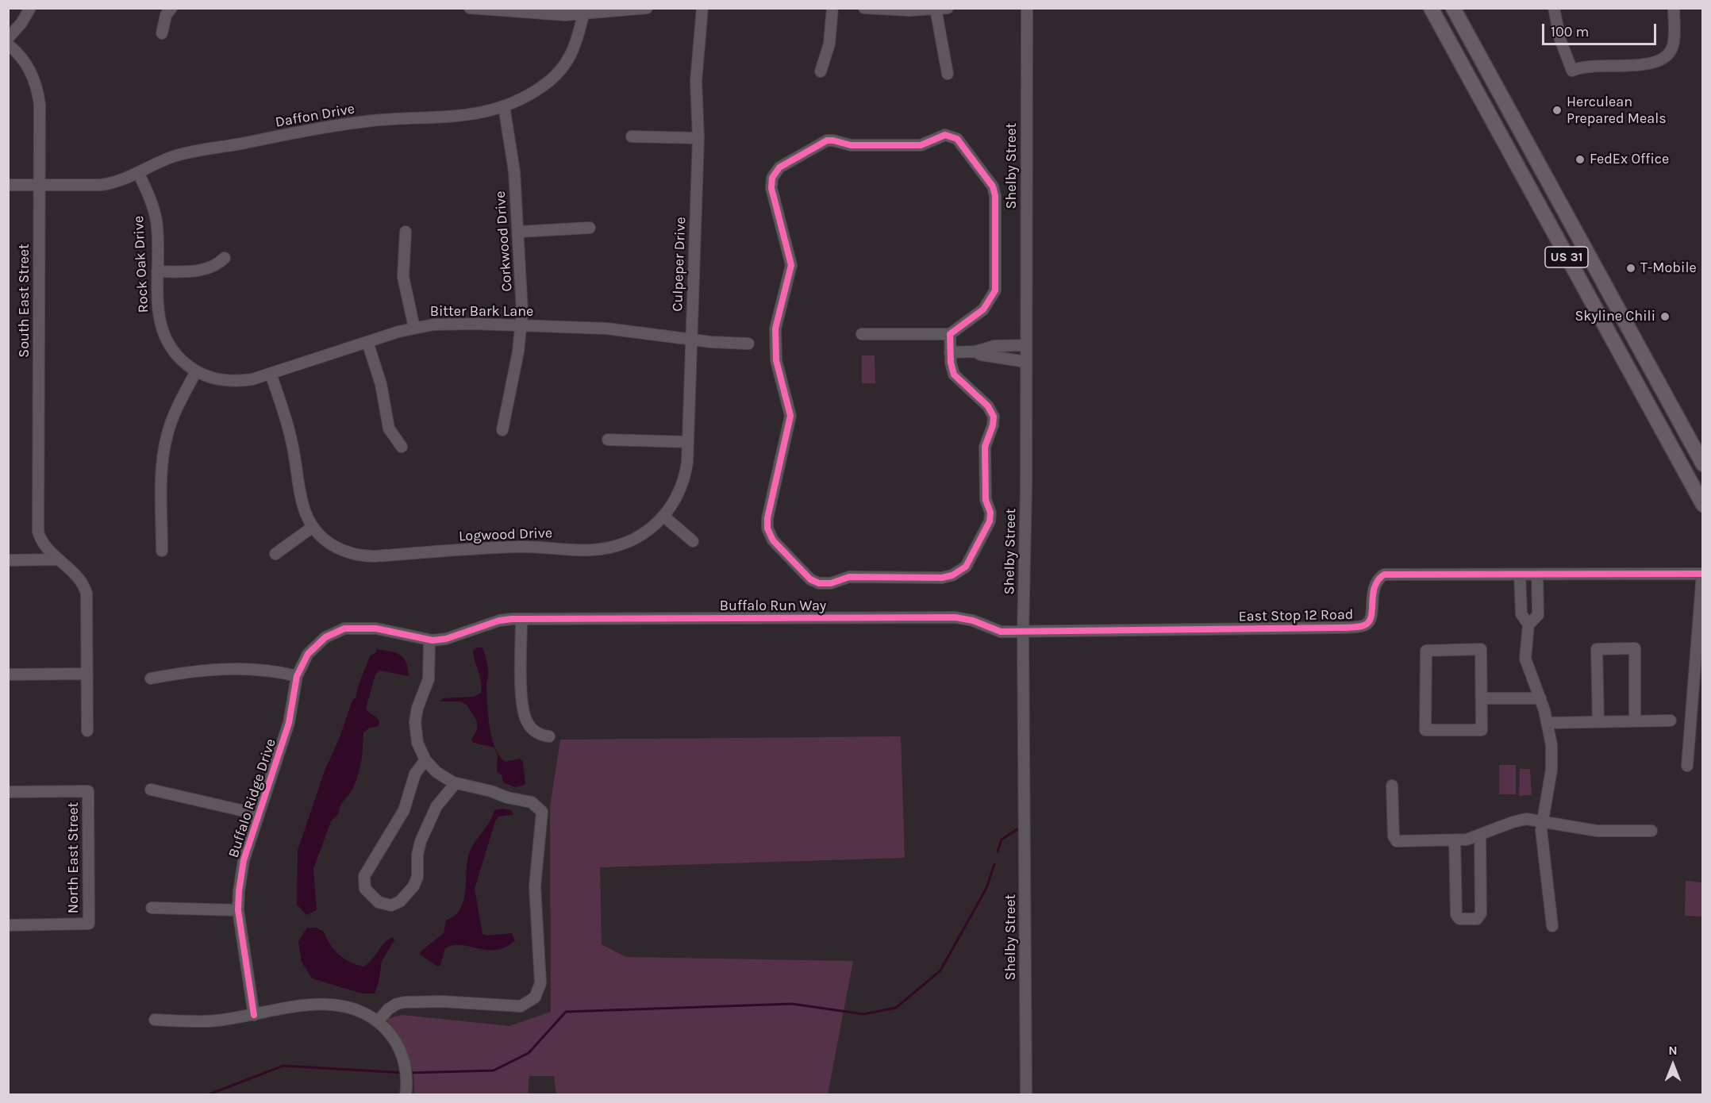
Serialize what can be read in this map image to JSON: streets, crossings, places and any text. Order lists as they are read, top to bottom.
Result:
{
  "streets": {
    "main road": ["US 31"],
    "street": [
      "Daffon Drive",
      "Shelby Street",
      "Corkwood Drive",
      "Rock Oak Drive",
      "Culpeper Drive",
      "South East Street",
      "Bitter Bark Lane",
      "Logwood Drive",
      "Buffalo Run Way",
      "East Stop 12 Road",
      "Buffalo Ridge Drive",
      "North East Street"
    ]
  },
  "crossings": [
    ["Daffon Drive", "Corkwood Drive"],
    ["Daffon Drive", "Rock Oak Drive"],
    ["Daffon Drive", "South East Street"],
    ["Shelby Street", "Buffalo Run Way"],
    ["Shelby Street", "East Stop 12 Road"],
    ["Corkwood Drive", "Bitter Bark Lane"],
    ["Rock Oak Drive", "Bitter Bark Lane"],
    ["Culpeper Drive", "Bitter Bark Lane"],
    ["Culpeper Drive", "Logwood Drive"],
    ["Buffalo Run Way", "East Stop 12 Road"],
    ["Buffalo Run Way", "Buffalo Ridge Drive"]
  ],
  "places": [
    "Herculean Prepared Meals",
    "FedEx Office",
    "T-Mobile",
    "Skyline Chili"
  ],
  "scale_bar": "100 m",
  "north": "top"
}
